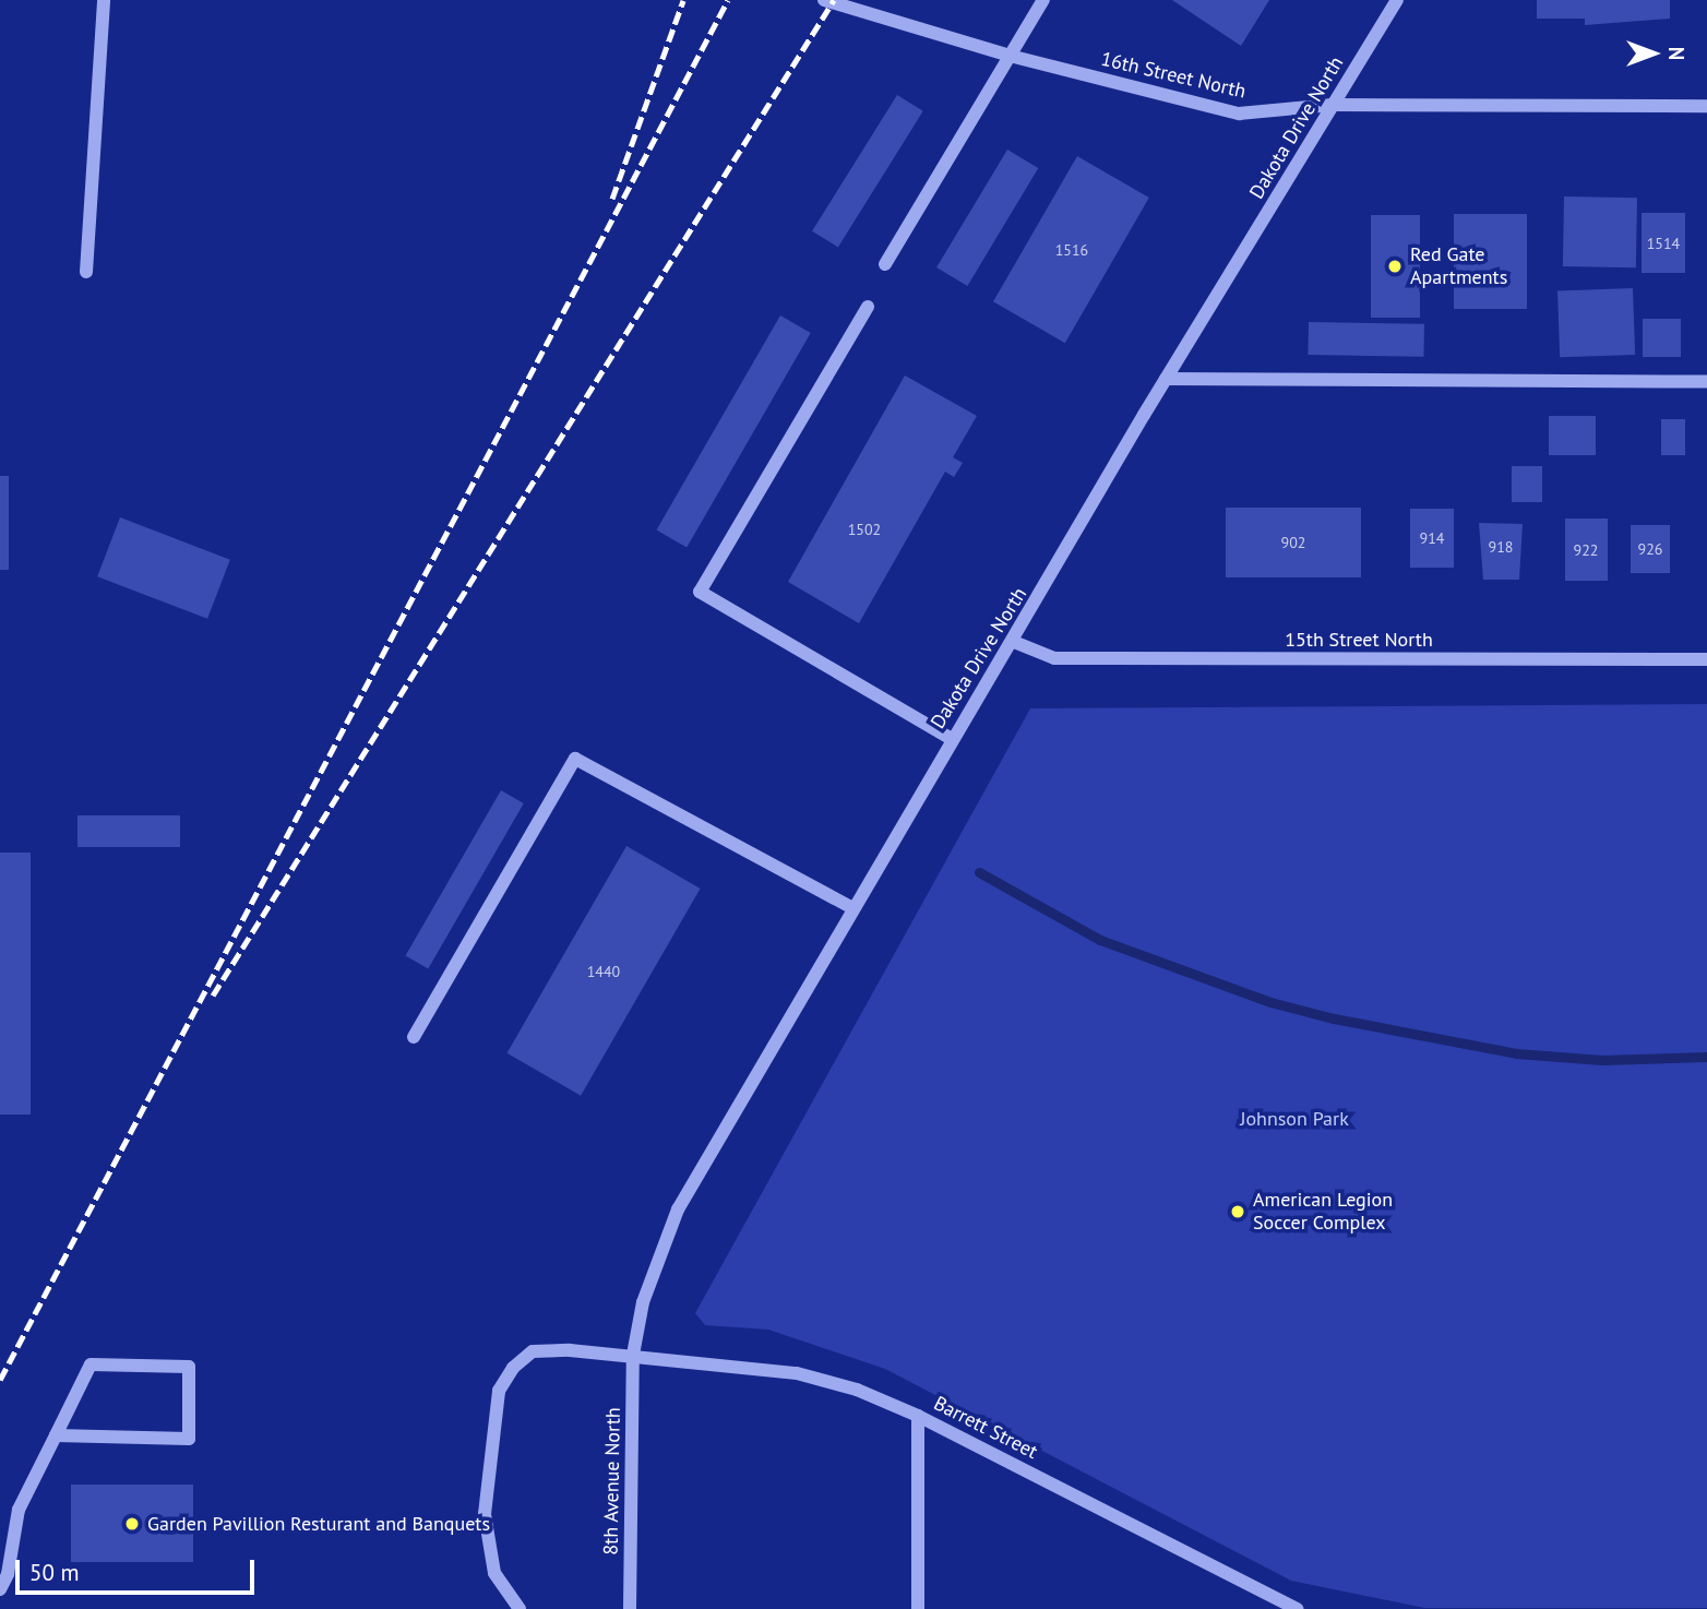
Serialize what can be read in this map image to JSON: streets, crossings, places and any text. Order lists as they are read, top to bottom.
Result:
{
  "streets": {
    "street": [
      "16th Street North",
      "Dakota Drive North",
      "15th Street North",
      "Barrett Street",
      "8th Avenue North"
    ]
  },
  "crossings": [
    ["16th Street North", "Dakota Drive North"],
    ["Dakota Drive North", "15th Street North"],
    ["Dakota Drive North", "Barrett Street"],
    ["Dakota Drive North", "8th Avenue North"],
    ["Barrett Street", "8th Avenue North"]
  ],
  "parks": ["Johnson Park"],
  "places": ["Red Gate Apartments", "American Legion Soccer Complex", "Garden Pavillion Resturant and Banquets"],
  "house_numbers": [
    "1514",
    "1516",
    "1502",
    "914",
    "902",
    "918",
    "926",
    "922",
    "1440"
  ],
  "scale_bar": "50 m",
  "north": "right"
}
